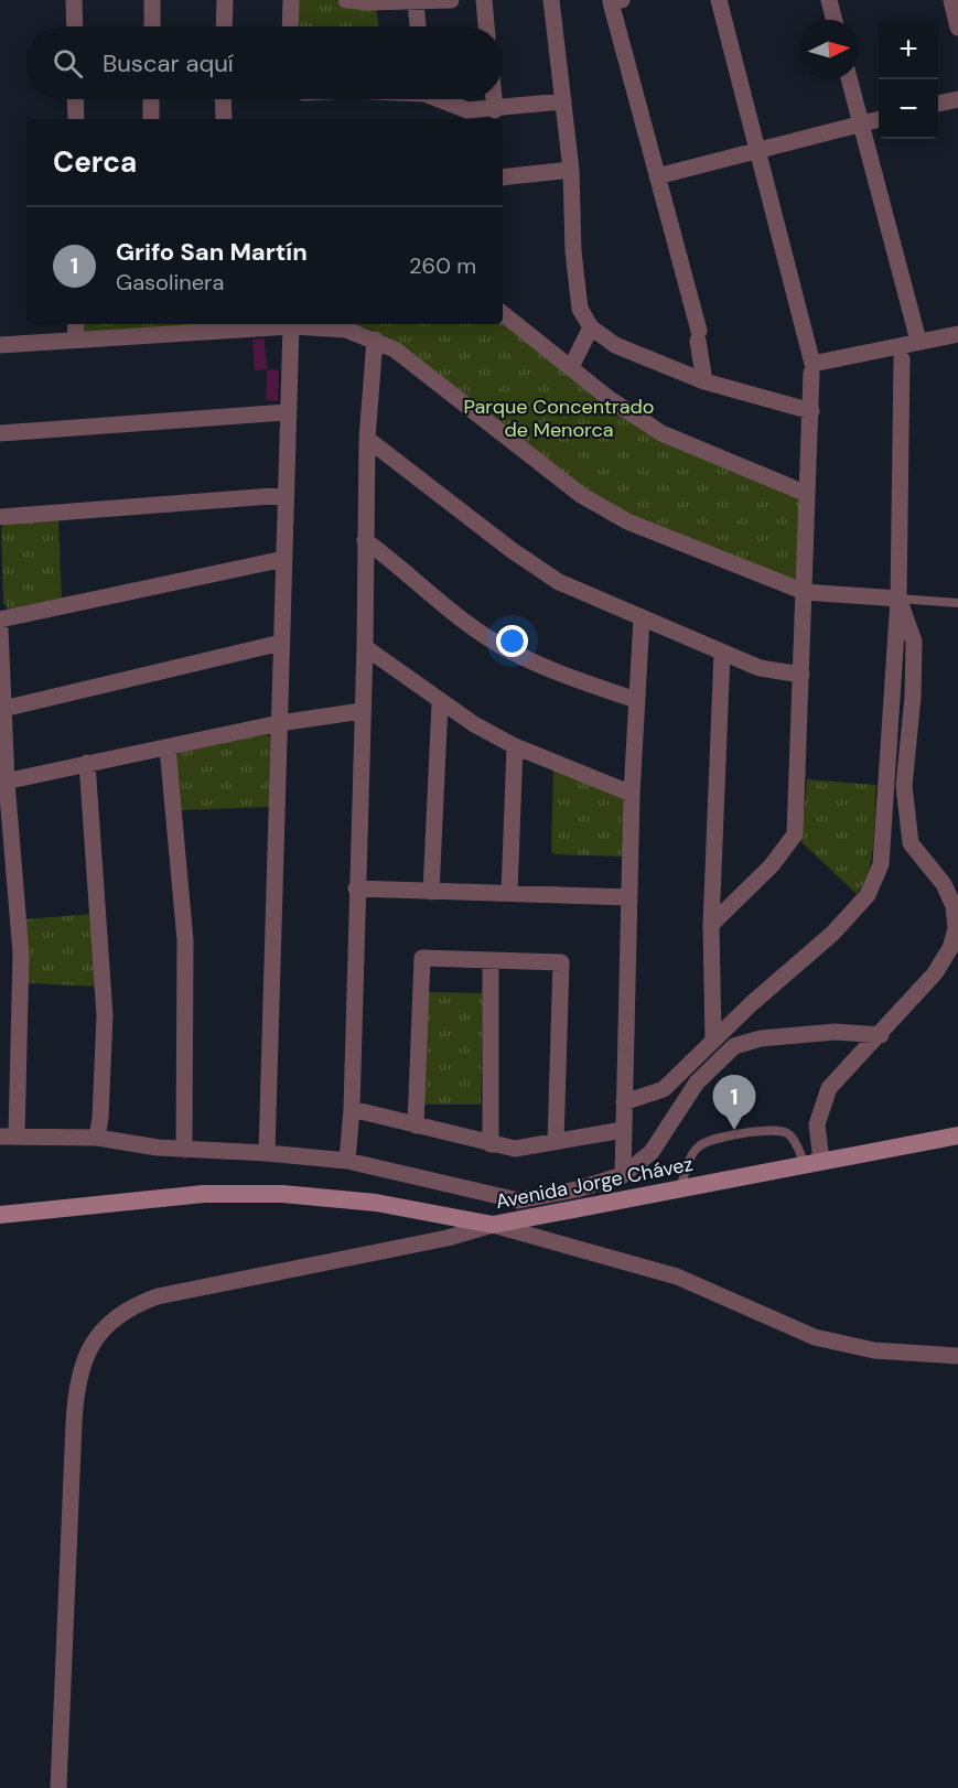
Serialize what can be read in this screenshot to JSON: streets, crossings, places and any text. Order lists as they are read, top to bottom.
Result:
{
  "streets": {
    "main road": ["Avenida Jorge Chávez"]
  },
  "parks": ["Parque Concentrado de Menorca"],
  "north": "right",
  "page": {
    "map_buttons": ["+", "−"],
    "search": "Buscar aquí",
    "heading": "Cerca",
    "list": [
      {
        "mark": "1",
        "name": "Grifo San Martín",
        "note": "Gasolinera",
        "value": "260 m"
      }
    ],
    "pins": "1"
  }
}
